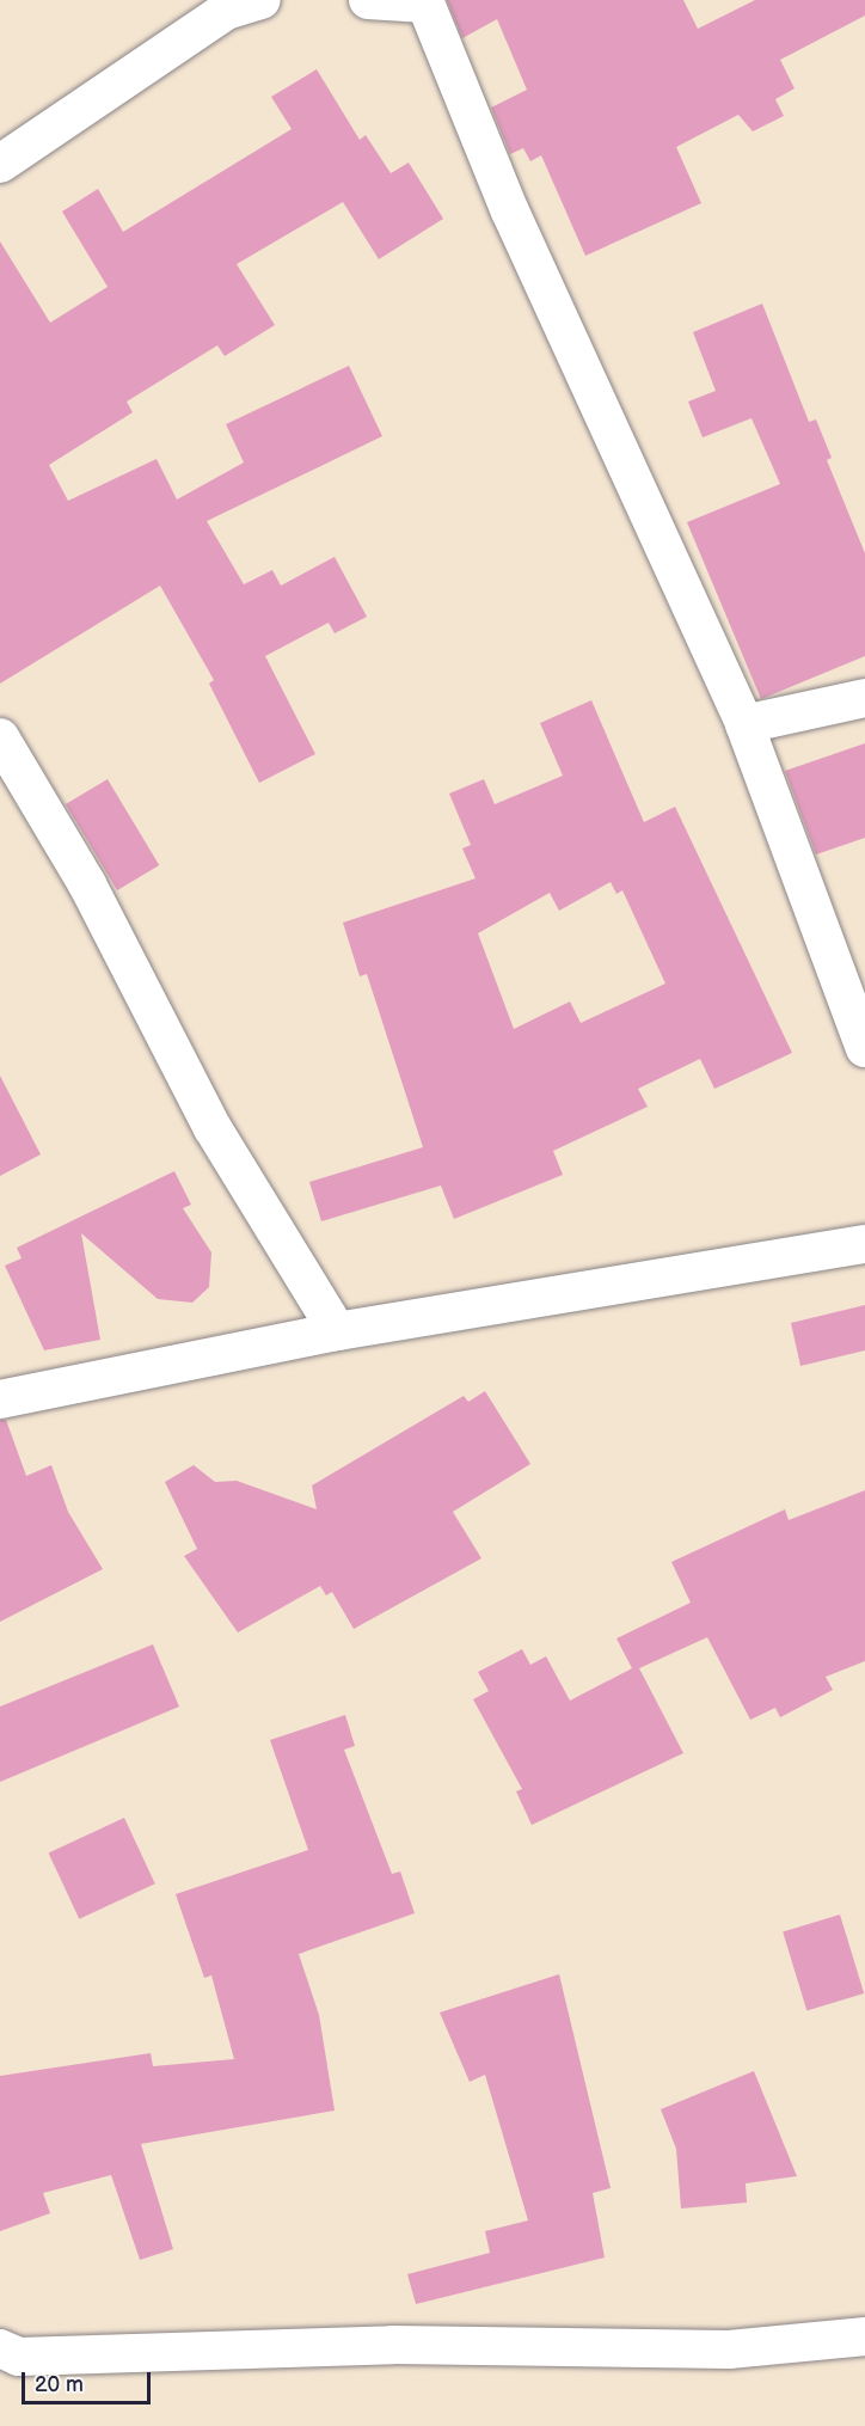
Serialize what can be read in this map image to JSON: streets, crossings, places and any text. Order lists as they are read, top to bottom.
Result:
{
  "scale_bar": "20 m"
}
